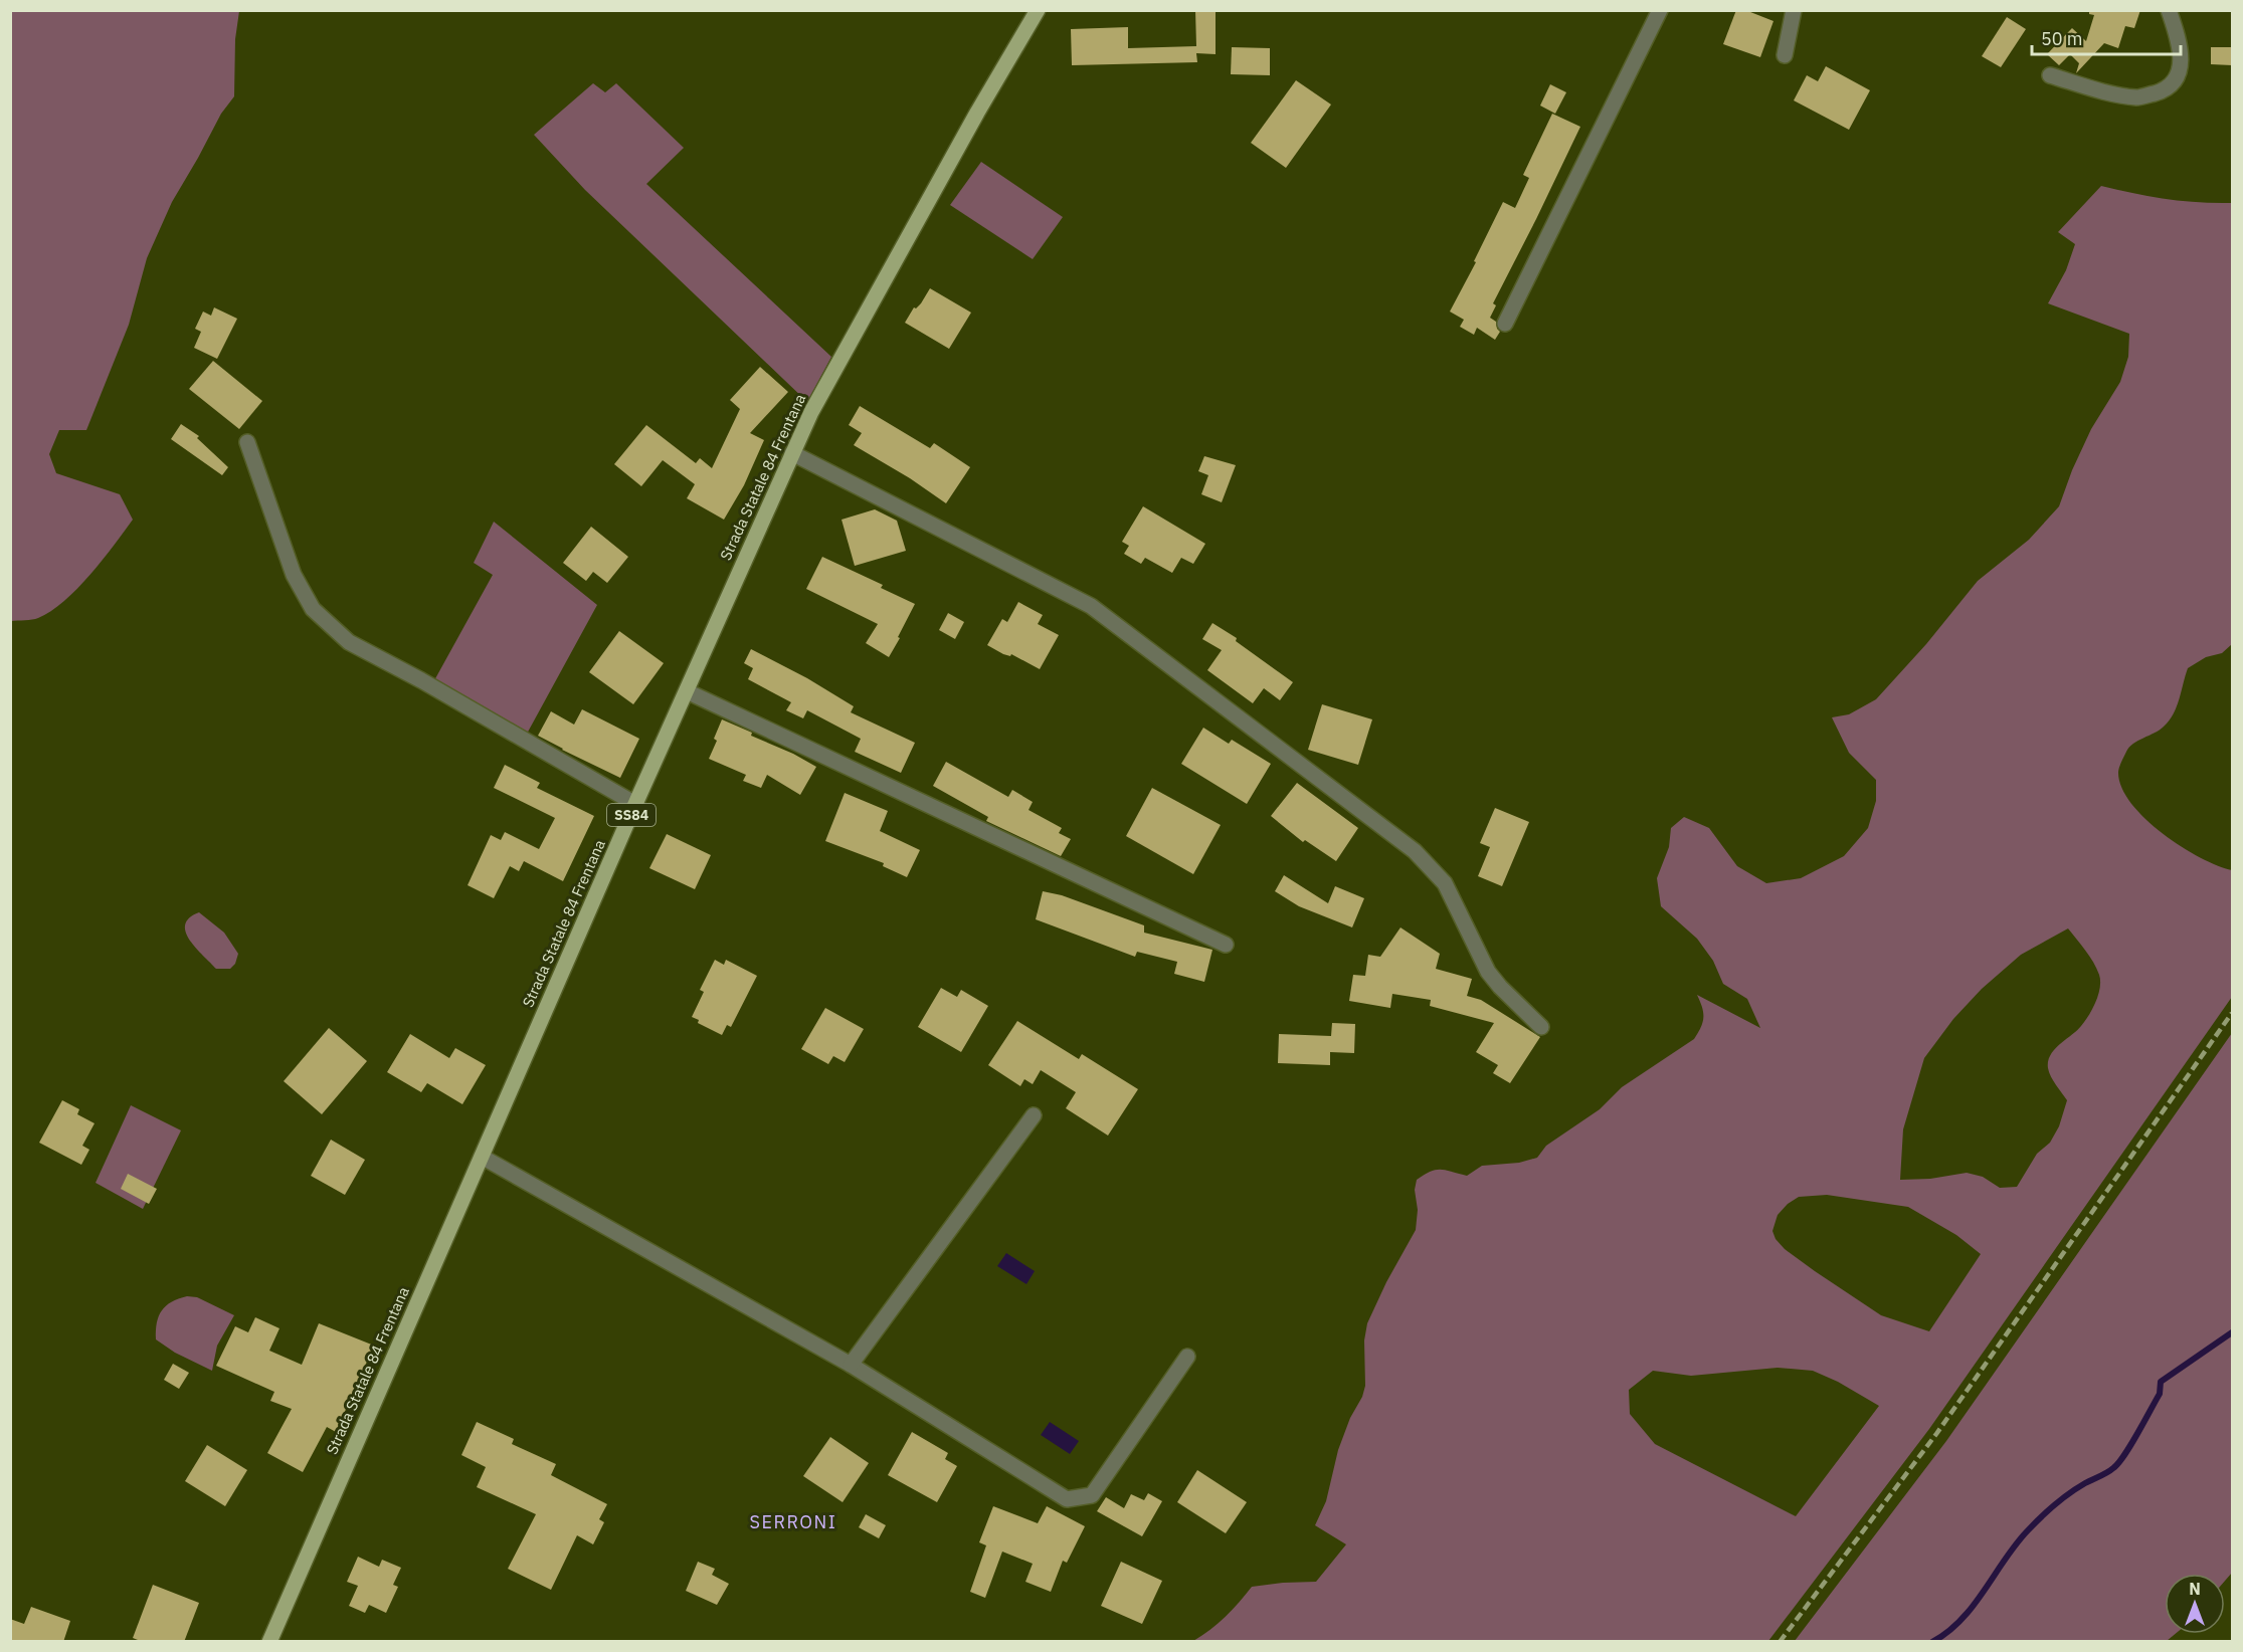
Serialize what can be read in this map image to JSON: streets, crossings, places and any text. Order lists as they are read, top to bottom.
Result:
{
  "streets": {
    "main road": ["Strada Statale 84 Frentana", "SS84"]
  },
  "districts": ["SERRONI"],
  "scale_bar": "50 m",
  "north": "top"
}
